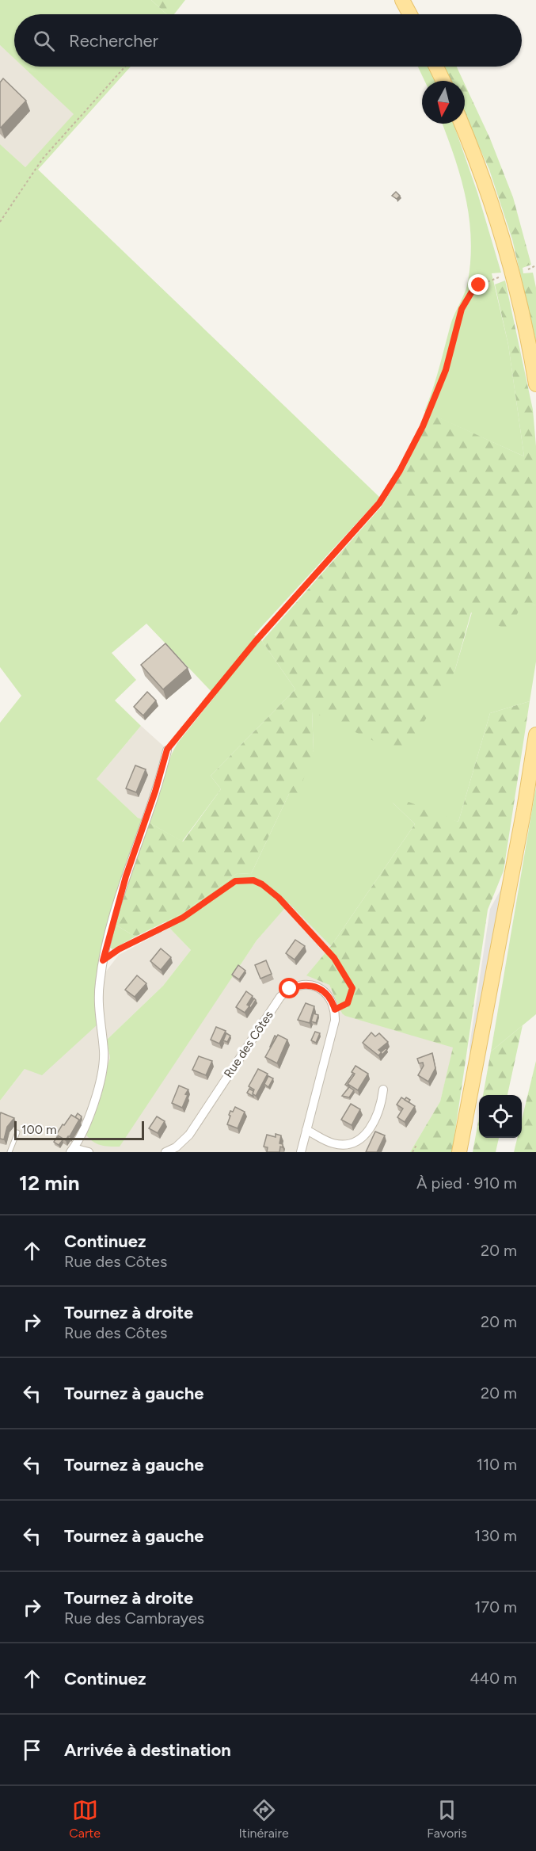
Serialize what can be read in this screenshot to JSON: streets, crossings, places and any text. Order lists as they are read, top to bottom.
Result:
{
  "streets": {
    "street": ["Rue des Côtes"]
  },
  "scale_bar": "100 m",
  "north": "bottom",
  "page": {
    "search": "Rechercher",
    "scale": "100 m",
    "heading": ["12 min", "À pied · 910 m"],
    "list": [
      ["Continuez", "Rue des Côtes", "20 m"],
      ["Tournez à droite", "Rue des Côtes", "20 m"],
      ["Tournez à gauche", "20 m"],
      ["Tournez à gauche", "110 m"],
      ["Tournez à gauche", "130 m"],
      ["Tournez à droite", "Rue des Cambrayes", "170 m"],
      ["Continuez", "440 m"],
      "Arrivée à destination"
    ],
    "nav": ["Carte", "Itinéraire", "Favoris"]
  }
}
